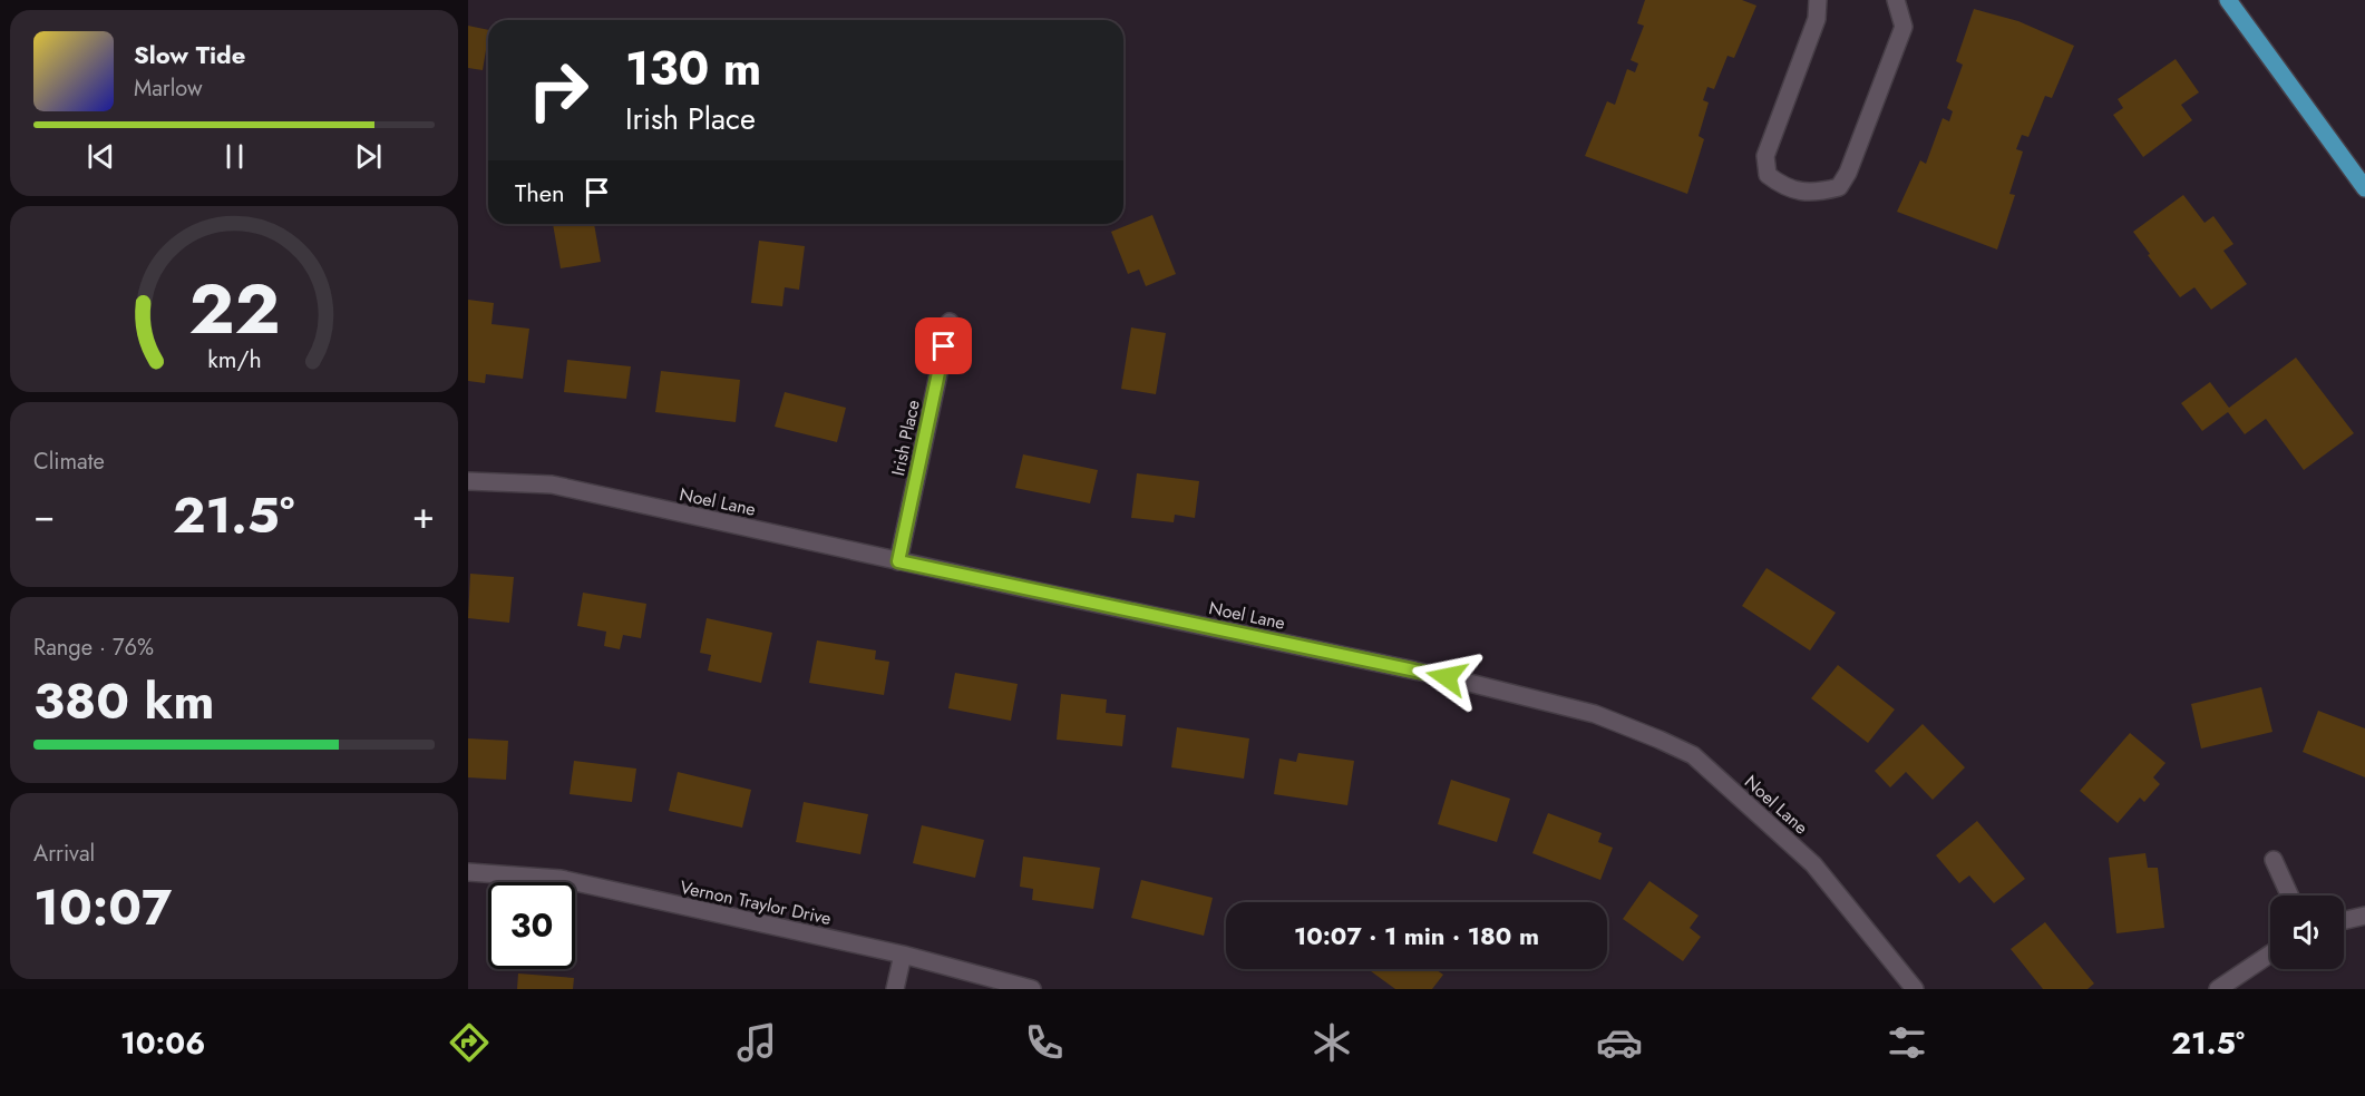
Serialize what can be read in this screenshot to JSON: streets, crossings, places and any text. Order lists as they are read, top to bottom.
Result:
{
  "streets": {
    "street": ["Irish Place", "Noel Lane", "Vernon Traylor Drive"]
  },
  "crossings": [
    ["Irish Place", "Noel Lane"]
  ],
  "page": {
    "turn": ["130 m", "Irish Place"],
    "song": ["Slow Tide", "Marlow"],
    "then": "Then",
    "tile": [
      "Climate",
      ["Range · 76%", "380 km"],
      ["Arrival", "10:07"]
    ],
    "heat": ["−", "21.5°", "+"],
    "limit": "30",
    "trip": "10:07 · 1 min · 180 m",
    "tabs": ["10:06", "21.5°"],
    "gauge": ["22", "km/h"]
  }
}
